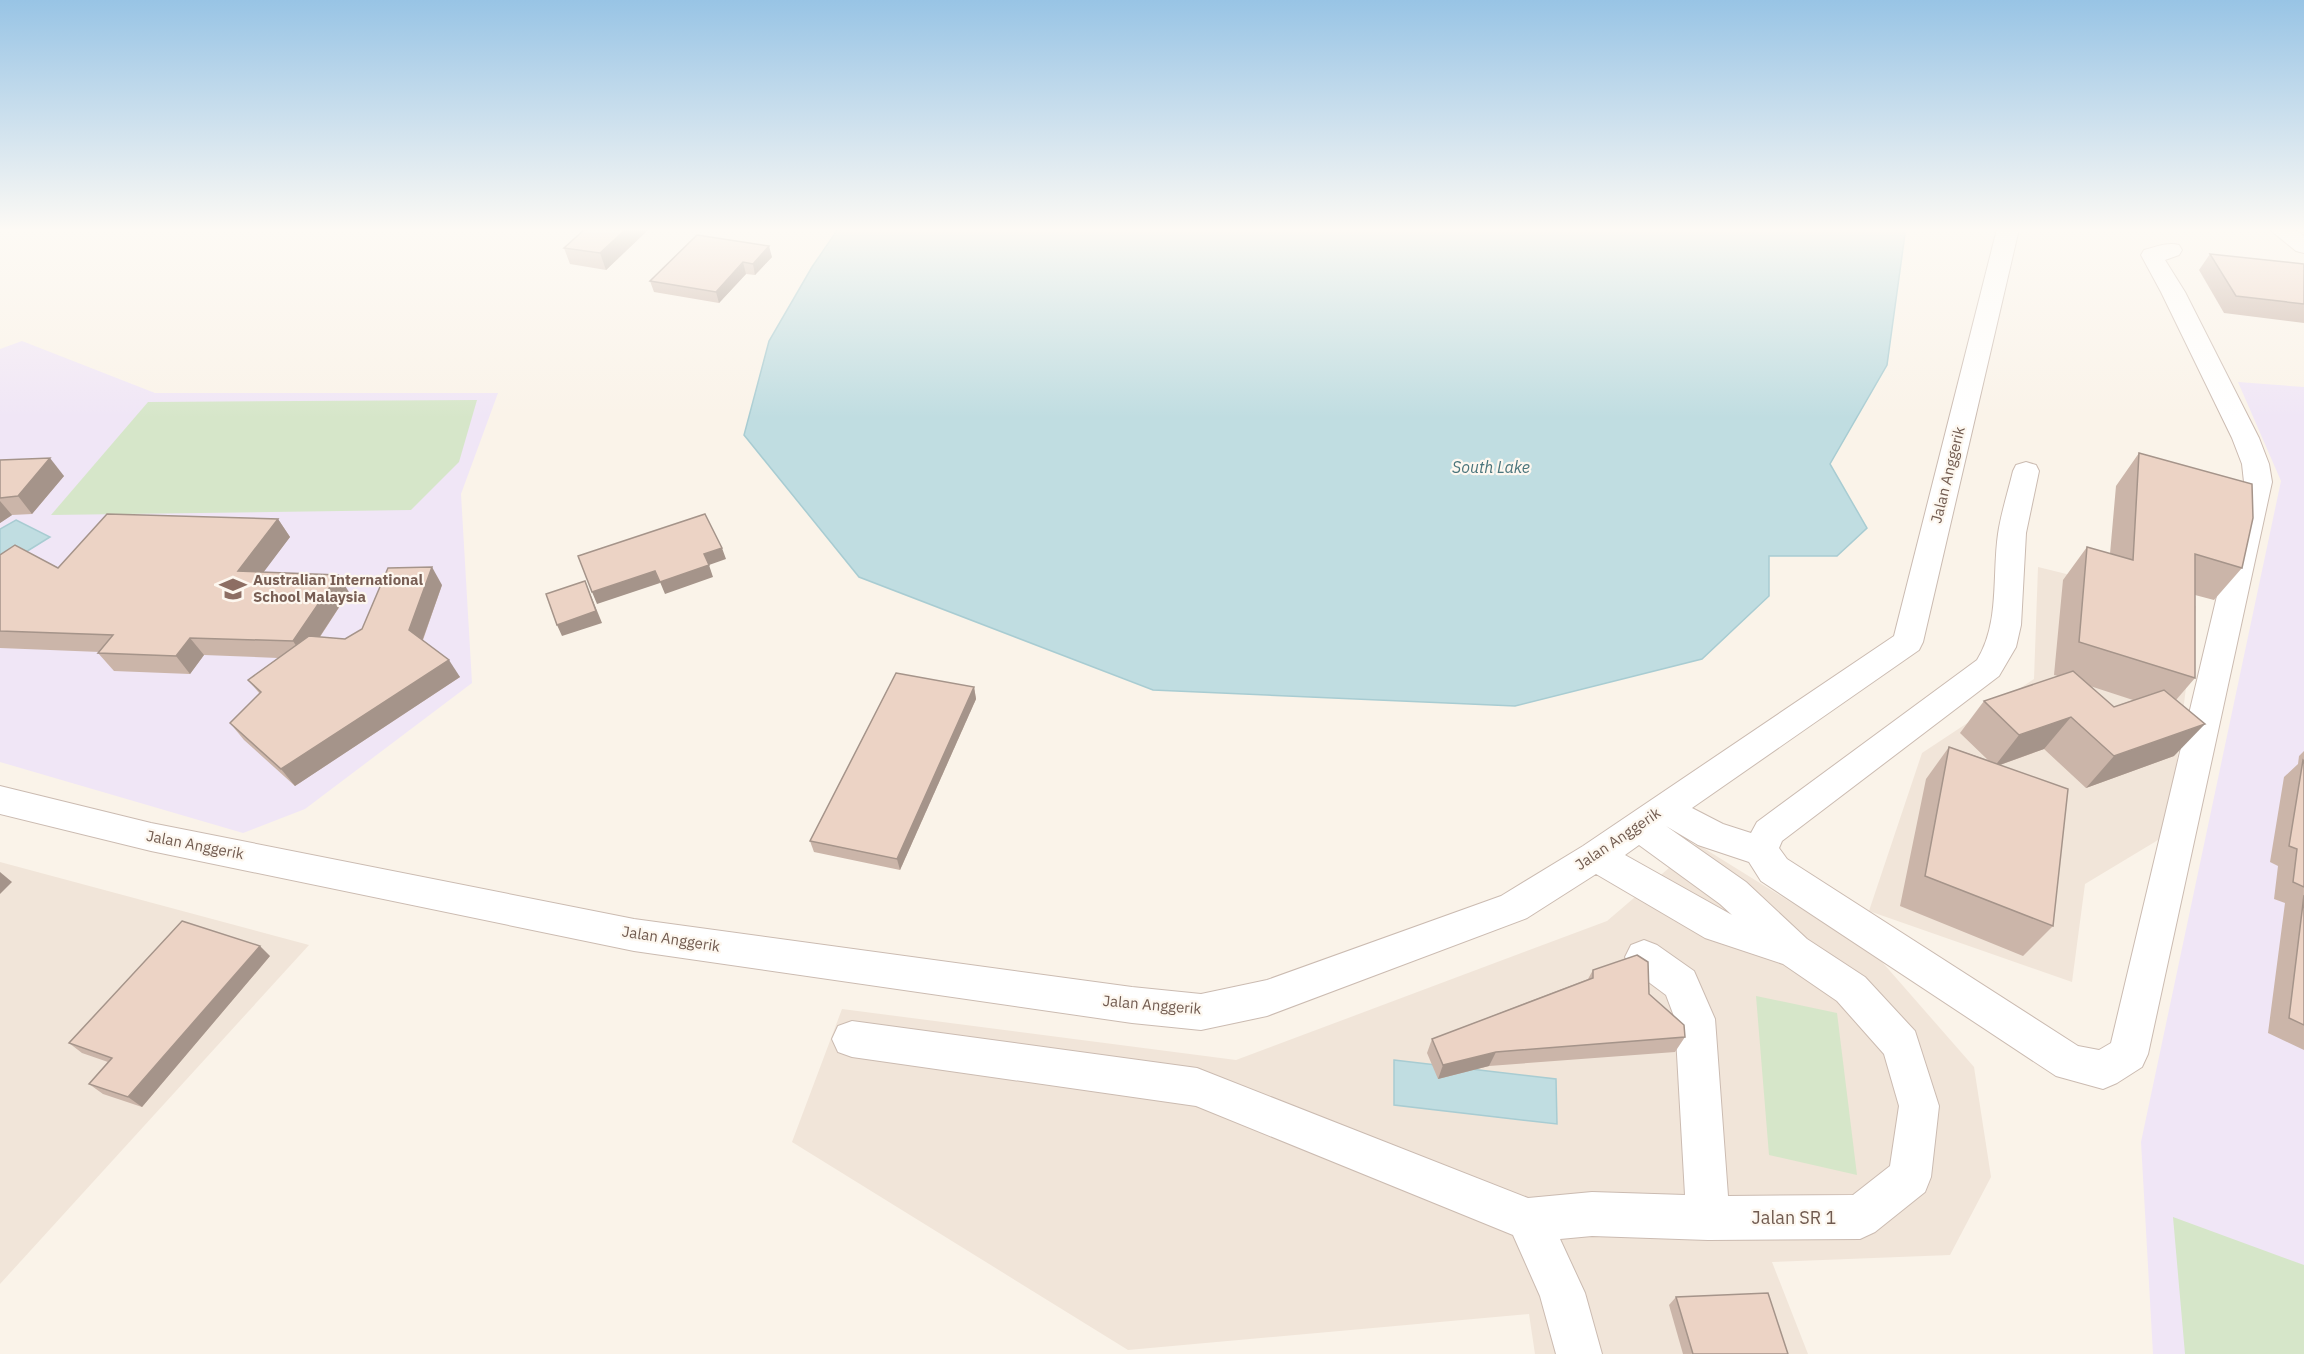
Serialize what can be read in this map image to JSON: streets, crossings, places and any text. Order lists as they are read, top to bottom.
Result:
{
  "streets": {
    "street": ["Jalan Anggerik", "Jalan SR 1"]
  },
  "water": ["South Lake"],
  "places": {
    "school or university": ["Australian International School Malaysia"]
  }
}
